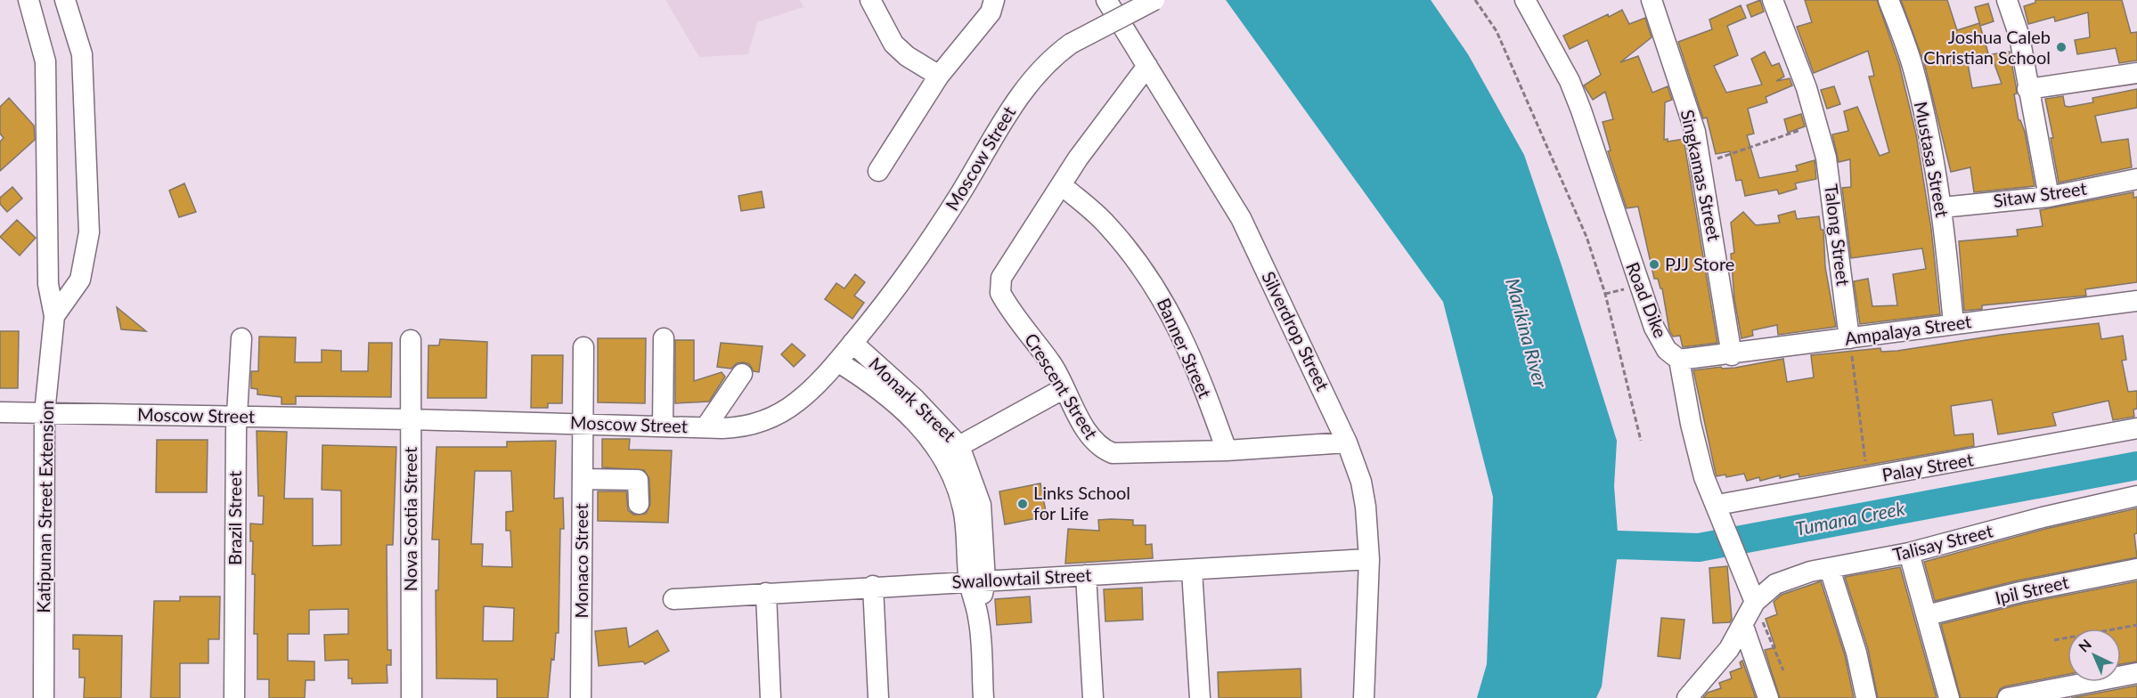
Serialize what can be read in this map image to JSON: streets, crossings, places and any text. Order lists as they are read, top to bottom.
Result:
{
  "streets": {
    "street": [
      "Moscow Street",
      "Mustasa Street",
      "Singkamas Street",
      "Sitaw Street",
      "Talong Street",
      "Road Dike",
      "Ampalaya Street",
      "Silverdrop Street",
      "Banner Street",
      "Crescent Street",
      "Monark Street",
      "Palay Street",
      "Katipunan Street Extension",
      "Brazil Street",
      "Nova Scotia Street",
      "Talisay Street",
      "Monaco Street",
      "Swallowtail Street",
      "Ipil Street"
    ]
  },
  "crossings": [
    ["Moscow Street", "Monark Street"],
    ["Moscow Street", "Katipunan Street Extension"],
    ["Moscow Street", "Brazil Street"],
    ["Moscow Street", "Nova Scotia Street"],
    ["Moscow Street", "Monaco Street"],
    ["Mustasa Street", "Sitaw Street"],
    ["Mustasa Street", "Ampalaya Street"],
    ["Singkamas Street", "Ampalaya Street"],
    ["Talong Street", "Ampalaya Street"],
    ["Road Dike", "Ampalaya Street"],
    ["Silverdrop Street", "Crescent Street"],
    ["Silverdrop Street", "Swallowtail Street"],
    ["Banner Street", "Crescent Street"],
    ["Monark Street", "Swallowtail Street"]
  ],
  "water": ["Marikina River", "Tumana Creek"],
  "places": ["Joshua Caleb Christian School", "PJJ Store", "Links School for Life"],
  "north": "top left"
}
